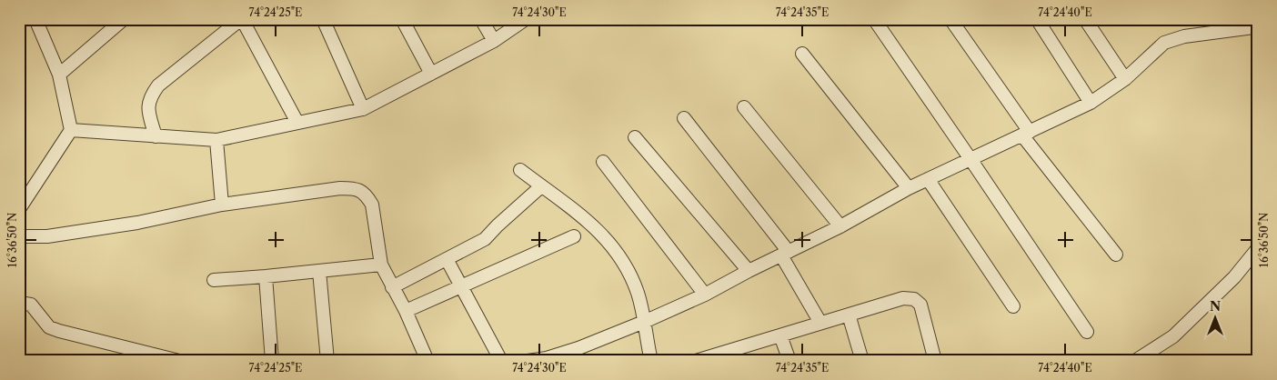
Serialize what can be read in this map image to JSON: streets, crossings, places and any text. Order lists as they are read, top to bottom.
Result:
{
  "north": "top",
  "coordinates": [
    "74°24'25\"E",
    "74°24'30\"E",
    "74°24'35\"E",
    "74°24'40\"E",
    "16°36'50\"N"
  ]
}
